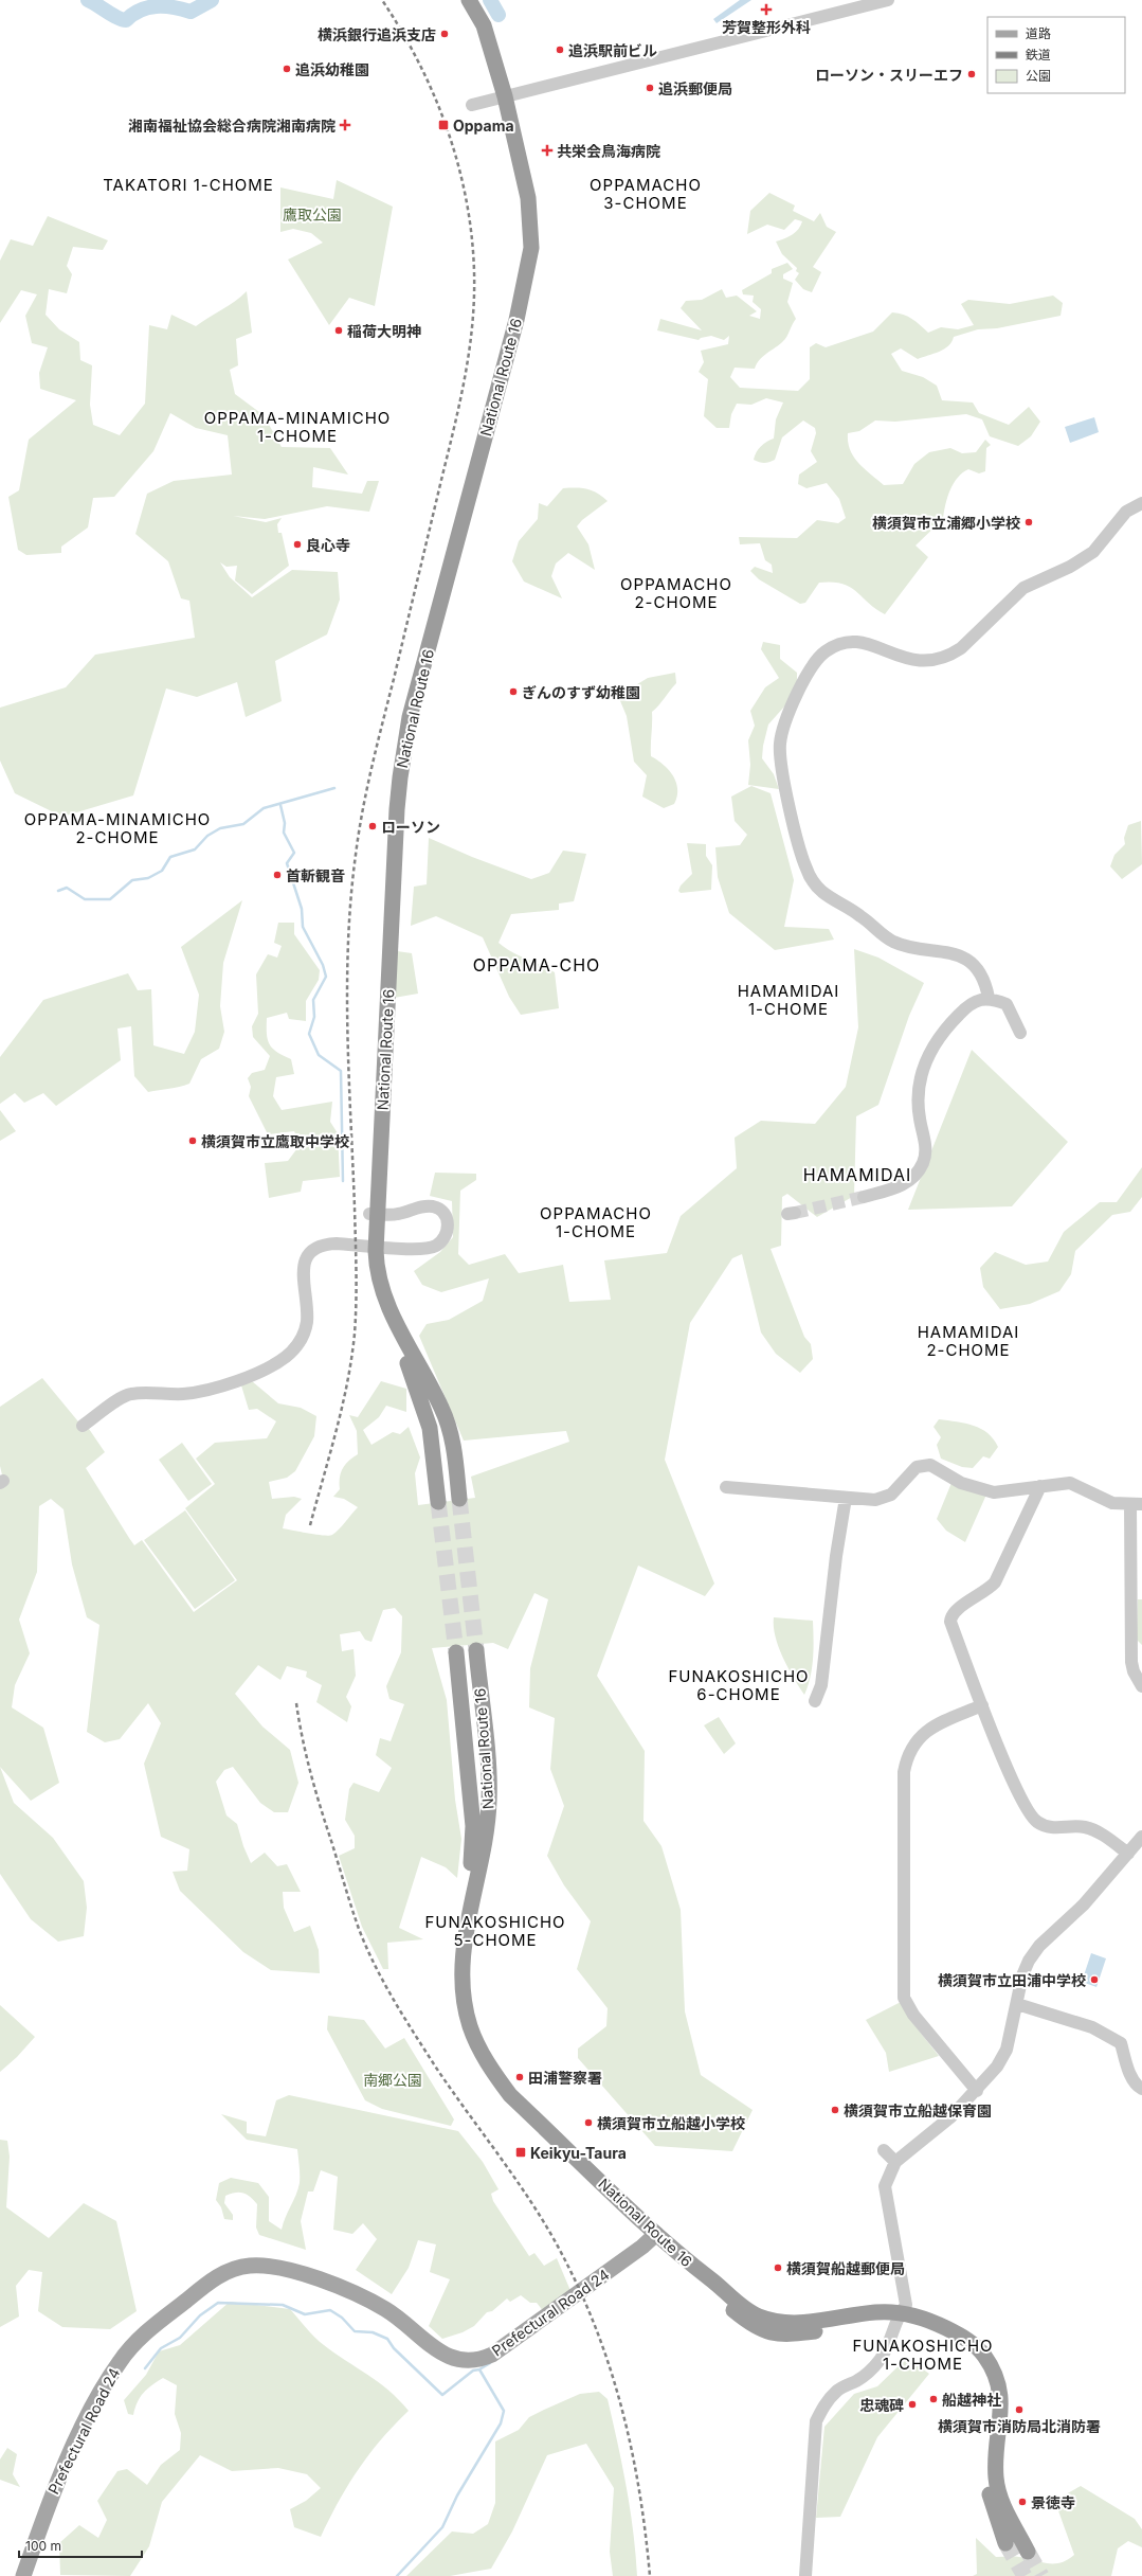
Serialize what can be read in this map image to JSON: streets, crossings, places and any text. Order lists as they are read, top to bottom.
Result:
{
  "streets": {
    "highway": ["National Route 16"],
    "main road": ["Prefectural Road 24"]
  },
  "crossings": [
    ["National Route 16", "Prefectural Road 24"]
  ],
  "districts": [
    "TAKATORI 1-CHOME",
    "OPPAMACHO 3-CHOME",
    "OPPAMA-MINAMICHO 1-CHOME",
    "OPPAMACHO 2-CHOME",
    "OPPAMA-MINAMICHO 2-CHOME",
    "OPPAMA-CHO",
    "HAMAMIDAI 1-CHOME",
    "HAMAMIDAI",
    "OPPAMACHO 1-CHOME",
    "HAMAMIDAI 2-CHOME",
    "FUNAKOSHICHO 6-CHOME",
    "FUNAKOSHICHO 5-CHOME",
    "FUNAKOSHICHO 1-CHOME"
  ],
  "parks": ["鷹取公園", "南郷公園"],
  "places": {
    "health": ["芳賀整形外科", "湘南福祉協会総合病院湘南病院", "共栄会鳥海病院"],
    "other": [
      "横浜銀行追浜支店",
      "追浜駅前ビル",
      "追浜幼稚園",
      "ローソン・スリーエフ",
      "追浜郵便局",
      "稲荷大明神",
      "横須賀市立浦郷小学校",
      "良心寺",
      "ぎんのすず幼稚園",
      "ローソン",
      "首斬観音",
      "横須賀市立鷹取中学校",
      "横須賀市立田浦中学校",
      "田浦警察署",
      "横須賀市立船越保育園",
      "横須賀市立船越小学校",
      "横須賀船越郵便局",
      "船越神社",
      "忠魂碑",
      "横須賀市消防局北消防署",
      "景徳寺"
    ],
    "transit": ["Oppama", "Keikyu-Taura"]
  },
  "legend": ["道路", "鉄道", "公園"],
  "scale_bar": "100 m"
}
